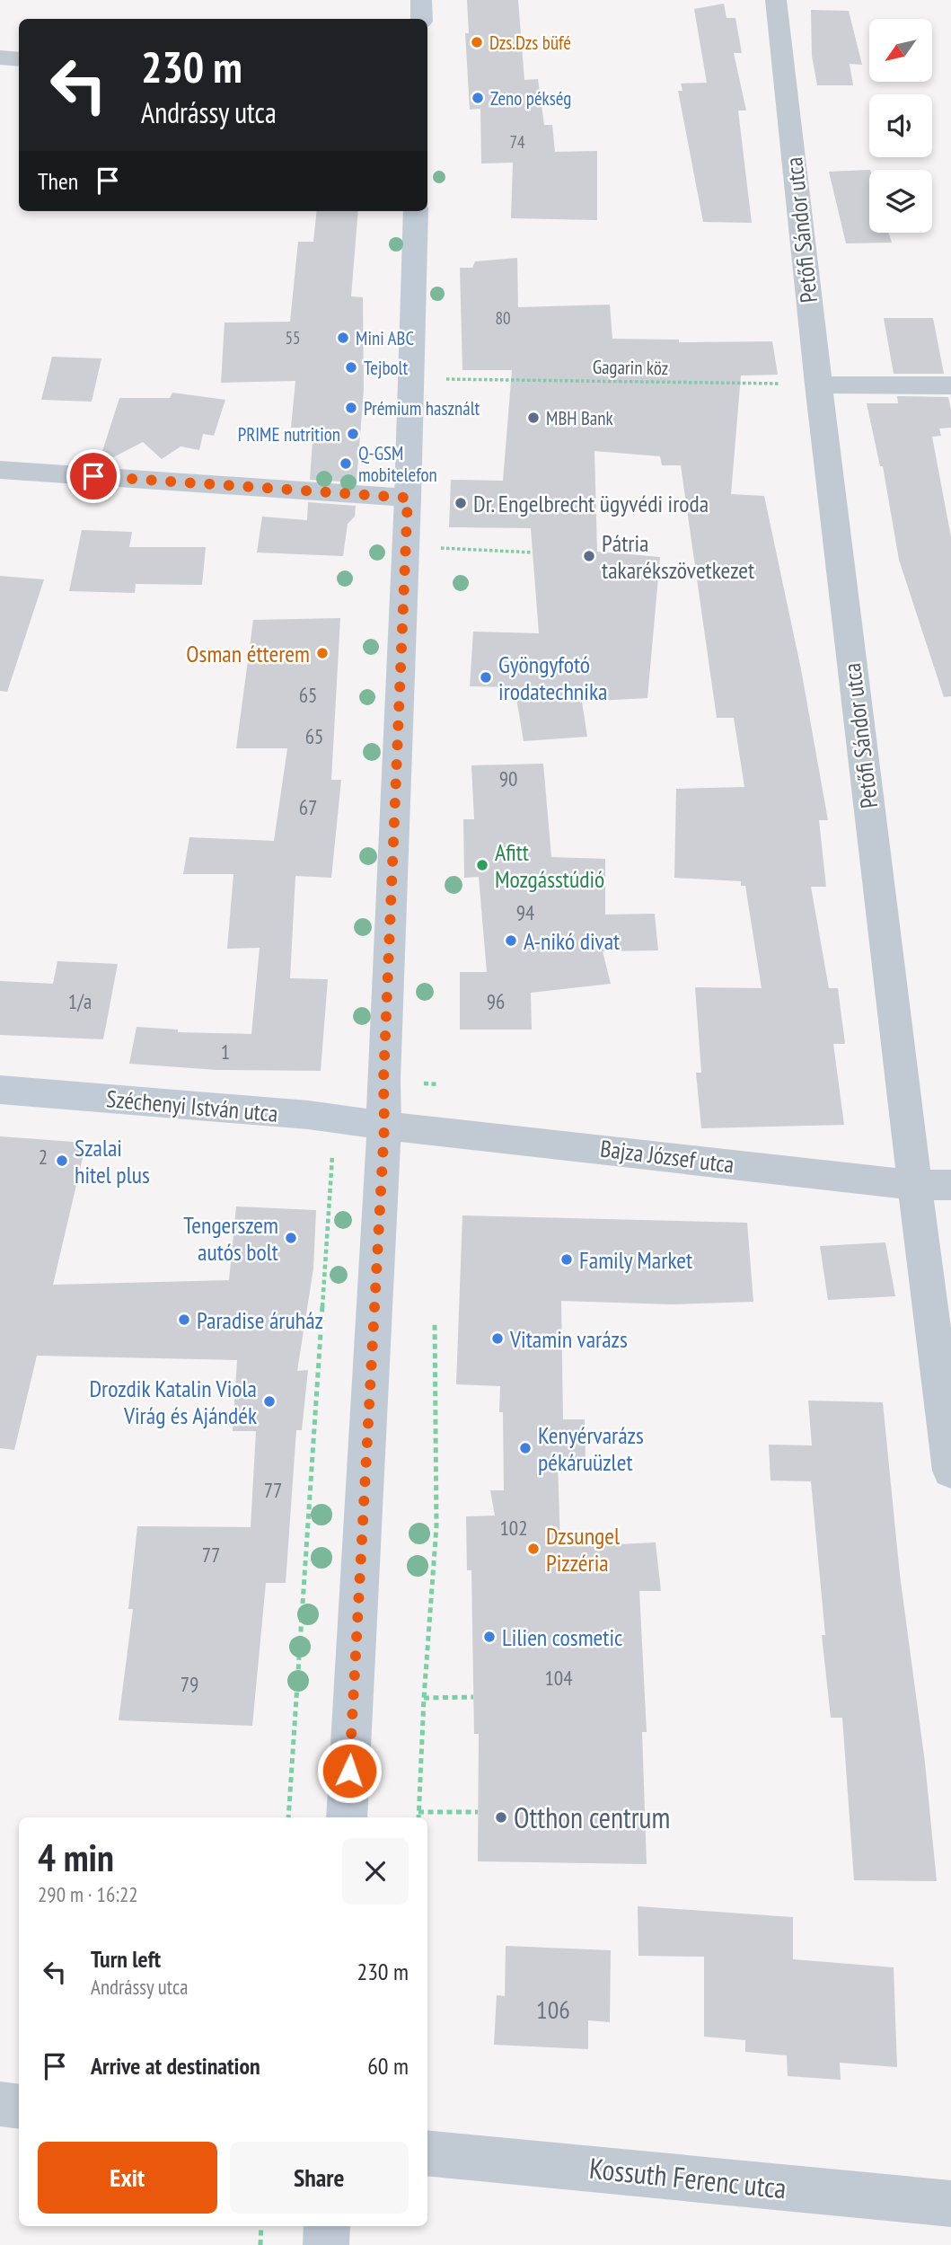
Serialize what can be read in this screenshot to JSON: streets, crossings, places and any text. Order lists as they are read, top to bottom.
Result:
{
  "streets": {
    "street": [
      "Petőfi Sándor utca",
      "Széchenyi István utca",
      "Bajza József utca",
      "Kossuth Ferenc utca"
    ],
    "path": ["Gagarin köz"]
  },
  "crossings": [
    ["Petőfi Sándor utca", "Gagarin köz"],
    ["Petőfi Sándor utca", "Bajza József utca"],
    ["Széchenyi István utca", "Bajza József utca"]
  ],
  "places": [
    "Dzs.Dzs büfé",
    "Zeno pékség",
    "Mini ABC",
    "Tejbolt",
    "Prémium használt",
    "MBH Bank",
    "PRIME nutrition",
    "Q-GSM mobitelefon",
    "Dr. Engelbrecht ügyvédi iroda",
    "Pátria takarékszövetkezet",
    "Osman étterem",
    "Gyöngyfotó irodatechnika",
    "Afitt Mozgásstúdió",
    "A-nikó divat",
    "Szalai hitel plus",
    "Tengerszem autós bolt",
    "Family Market",
    "Paradise áruház",
    "Vitamin varázs",
    "Drozdik Katalin Viola Virág és Ajándék",
    "Kenyérvarázs pékáruüzlet",
    "Dzsungel Pizzéria",
    "Lilien cosmetic",
    "Otthon centrum"
  ],
  "house_numbers": [
    "74",
    "80",
    "55",
    "65",
    "65",
    "90",
    "67",
    "94",
    "1/a",
    "96",
    "1",
    "2",
    "77",
    "102",
    "77",
    "104",
    "79",
    "106"
  ],
  "north": "bottom left",
  "page": {
    "turn": ["230 m", "Andrássy utca"],
    "then": "Then",
    "heading": ["4 min", "290 m · 16:22"],
    "list": [
      {
        "name": "Turn left",
        "note": "Andrássy utca",
        "value": "230 m"
      },
      {
        "name": "Arrive at destination",
        "value": "60 m"
      }
    ],
    "buttons": ["Exit", "Share"]
  }
}
